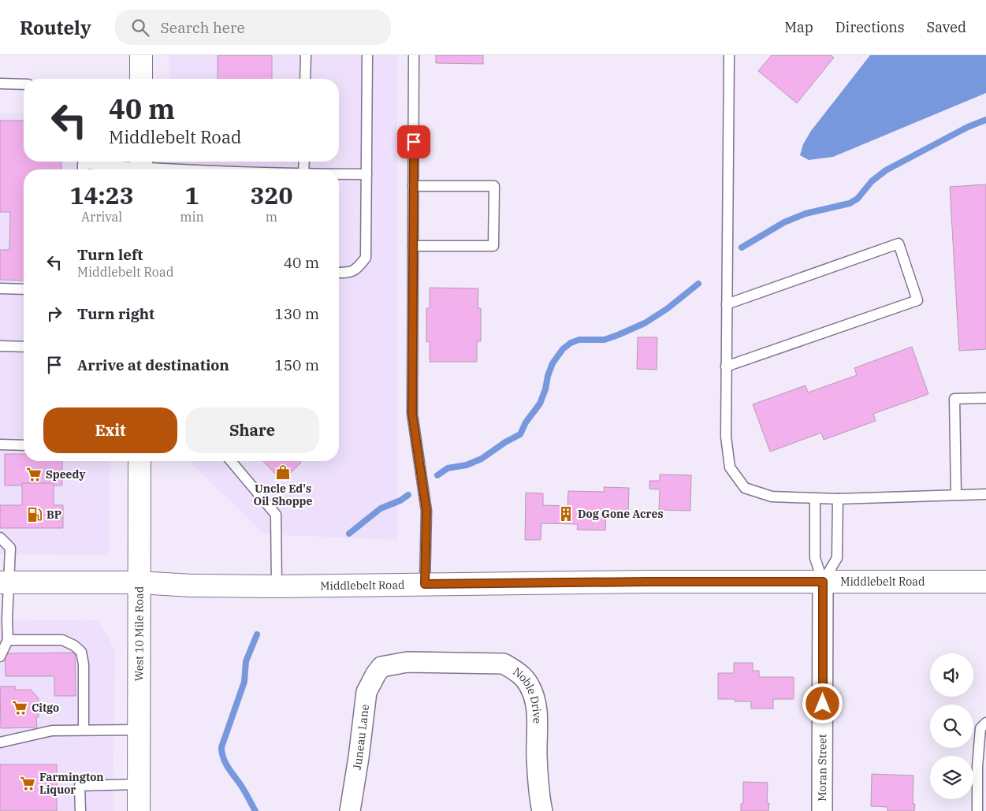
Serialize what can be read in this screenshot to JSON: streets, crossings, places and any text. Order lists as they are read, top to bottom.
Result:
{
  "streets": {
    "street": [
      "Middlebelt Road",
      "West 10 Mile Road",
      "Noble Drive",
      "Juneau Lane",
      "Moran Street"
    ]
  },
  "crossings": [
    ["Middlebelt Road", "West 10 Mile Road"],
    ["Middlebelt Road", "Moran Street"],
    ["Noble Drive", "Juneau Lane"]
  ],
  "places": {
    "shop": ["Uncle Ed's Oil Shoppe"],
    "supermarket": ["Speedy", "Citgo", "Farmington Liquor"],
    "building": ["Dog Gone Acres"],
    "fuel station": ["BP"]
  },
  "page": {
    "header": "Routely",
    "search": "Search here",
    "nav": ["Map", "Directions", "Saved"],
    "turn": ["40 m", "Middlebelt Road"],
    "eta": [
      "14:23",
      "Arrival",
      "1",
      "min",
      "320",
      "m"
    ],
    "list": [
      {
        "name": "Turn left",
        "note": "Middlebelt Road",
        "value": "40 m"
      },
      {
        "name": "Turn right",
        "value": "130 m"
      },
      {
        "name": "Arrive at destination",
        "value": "150 m"
      }
    ],
    "buttons": ["Exit", "Share"]
  }
}
